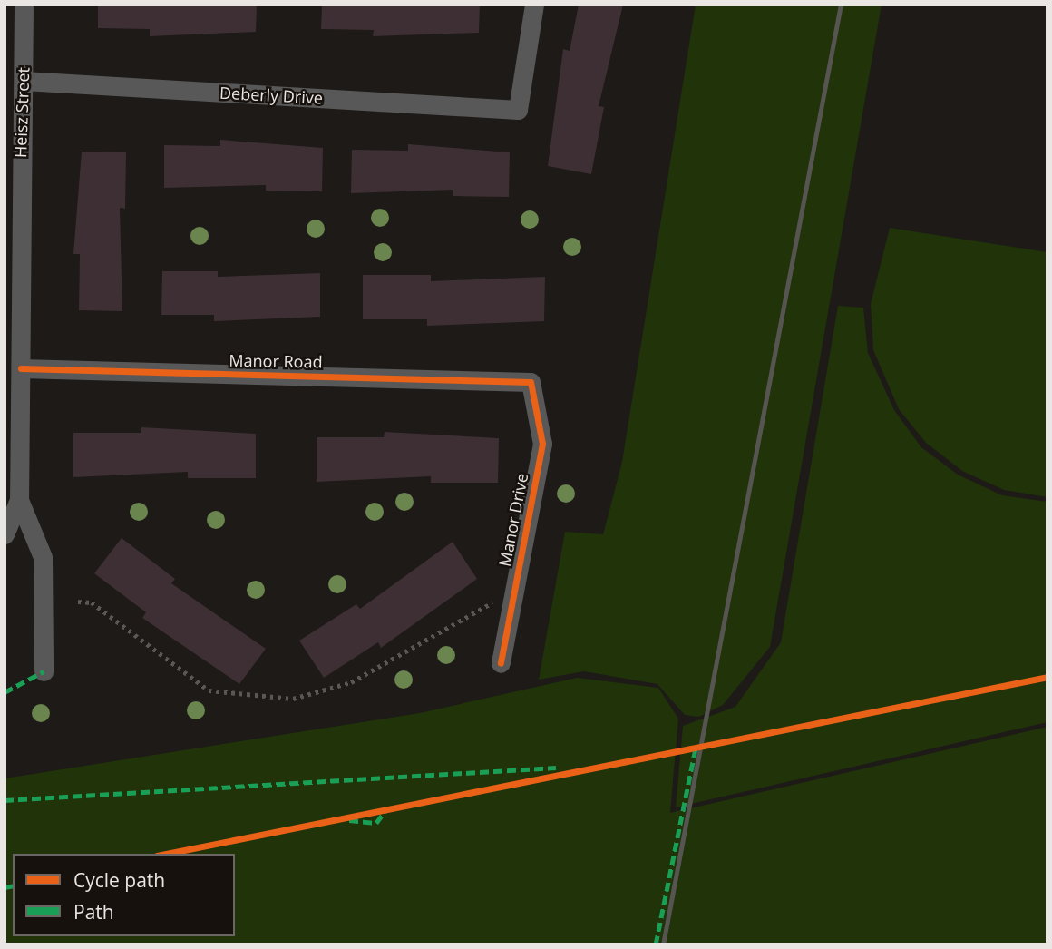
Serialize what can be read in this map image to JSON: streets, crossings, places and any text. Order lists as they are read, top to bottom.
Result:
{
  "streets": {
    "street": [
      "Deberly Drive",
      "Heisz Street",
      "Manor Road",
      "Manor Drive"
    ]
  },
  "crossings": [
    ["Deberly Drive", "Heisz Street"],
    ["Heisz Street", "Manor Road"],
    ["Manor Road", "Manor Drive"]
  ],
  "legend": ["Cycle path", "Path"]
}
